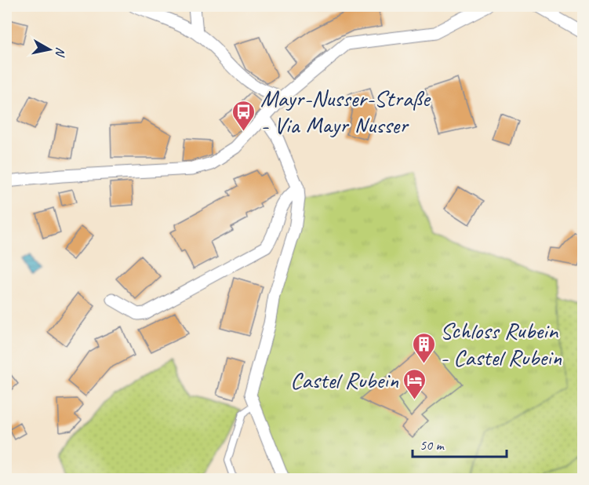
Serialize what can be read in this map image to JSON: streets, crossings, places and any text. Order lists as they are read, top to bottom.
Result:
{
  "places": {
    "bus stop": ["Mayr-Nusser-Straße - Via Mayr Nusser"],
    "building": ["Schloss Rubein - Castel Rubein"],
    "hotel": ["Castel Rubein"]
  },
  "scale_bar": "50 m",
  "north": "right"
}
